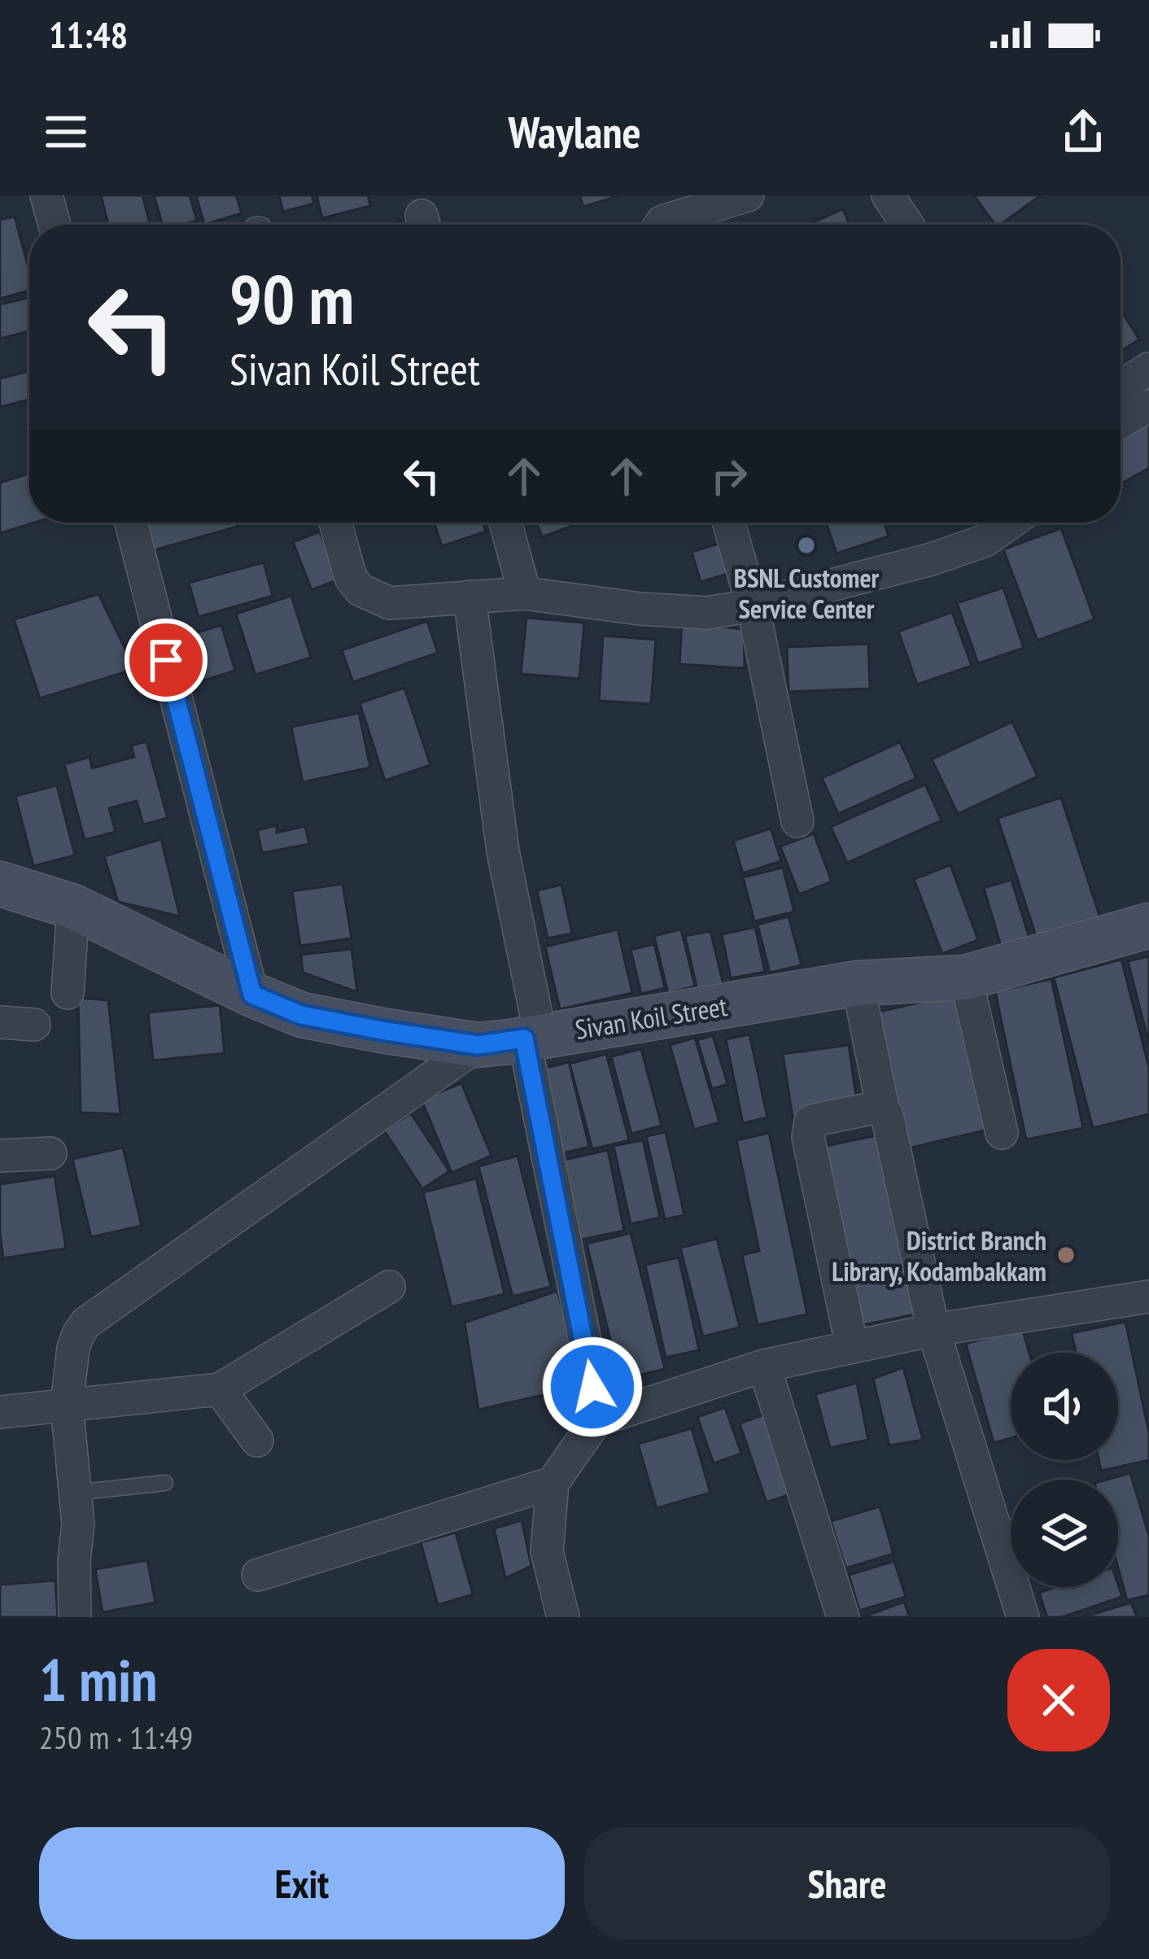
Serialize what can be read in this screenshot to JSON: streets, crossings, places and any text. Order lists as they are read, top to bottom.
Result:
{
  "streets": {
    "street": ["Sivan Koil Street"]
  },
  "places": ["BSNL Customer Service Center", "District Branch Library, Kodambakkam"],
  "page": {
    "status": "11:48",
    "header": "Waylane",
    "turn": ["90 m", "Sivan Koil Street"],
    "heading": ["1 min", "250 m · 11:49"],
    "buttons": ["Exit", "Share"]
  }
}
